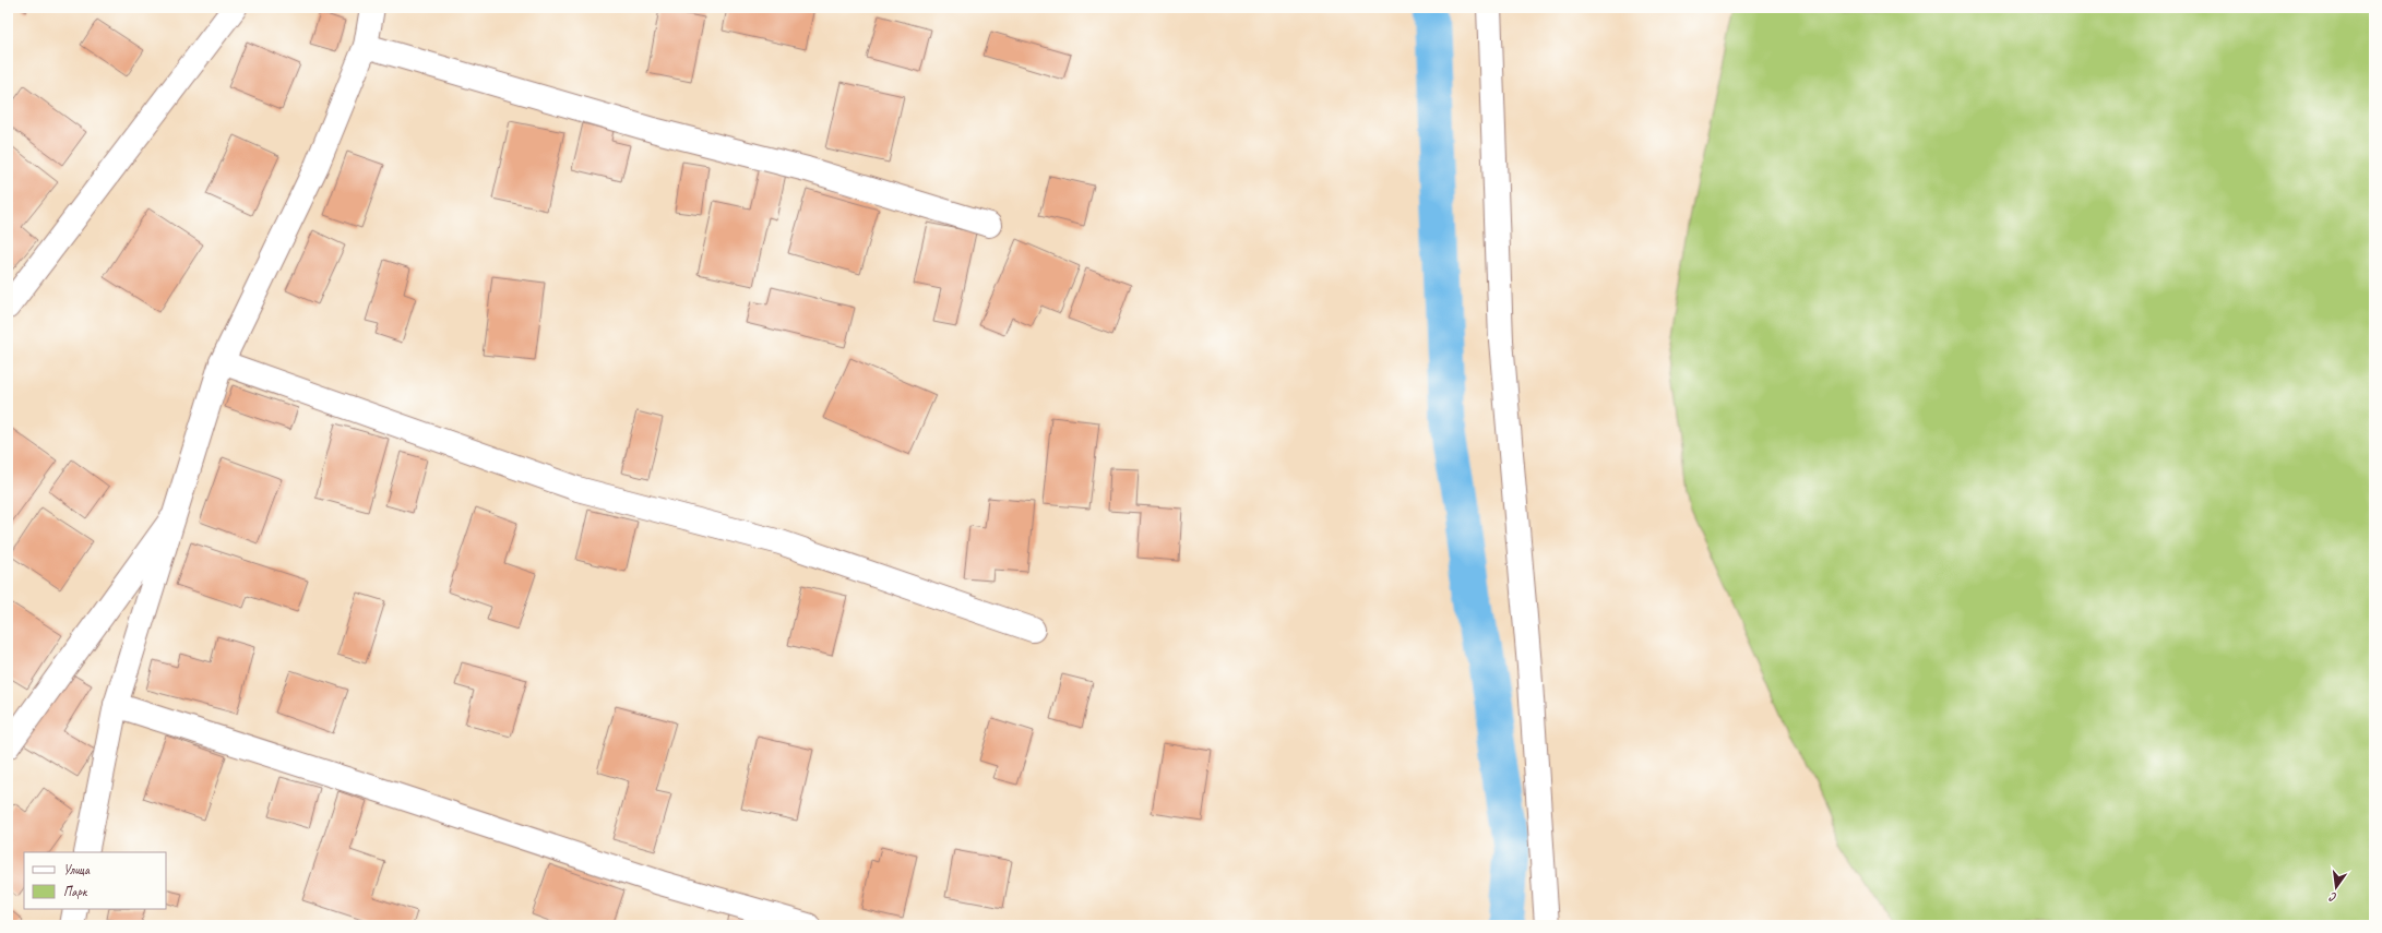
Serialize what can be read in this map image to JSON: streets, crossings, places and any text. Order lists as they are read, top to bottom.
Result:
{
  "legend": ["Улица", "Парк"],
  "north": "bottom"
}
